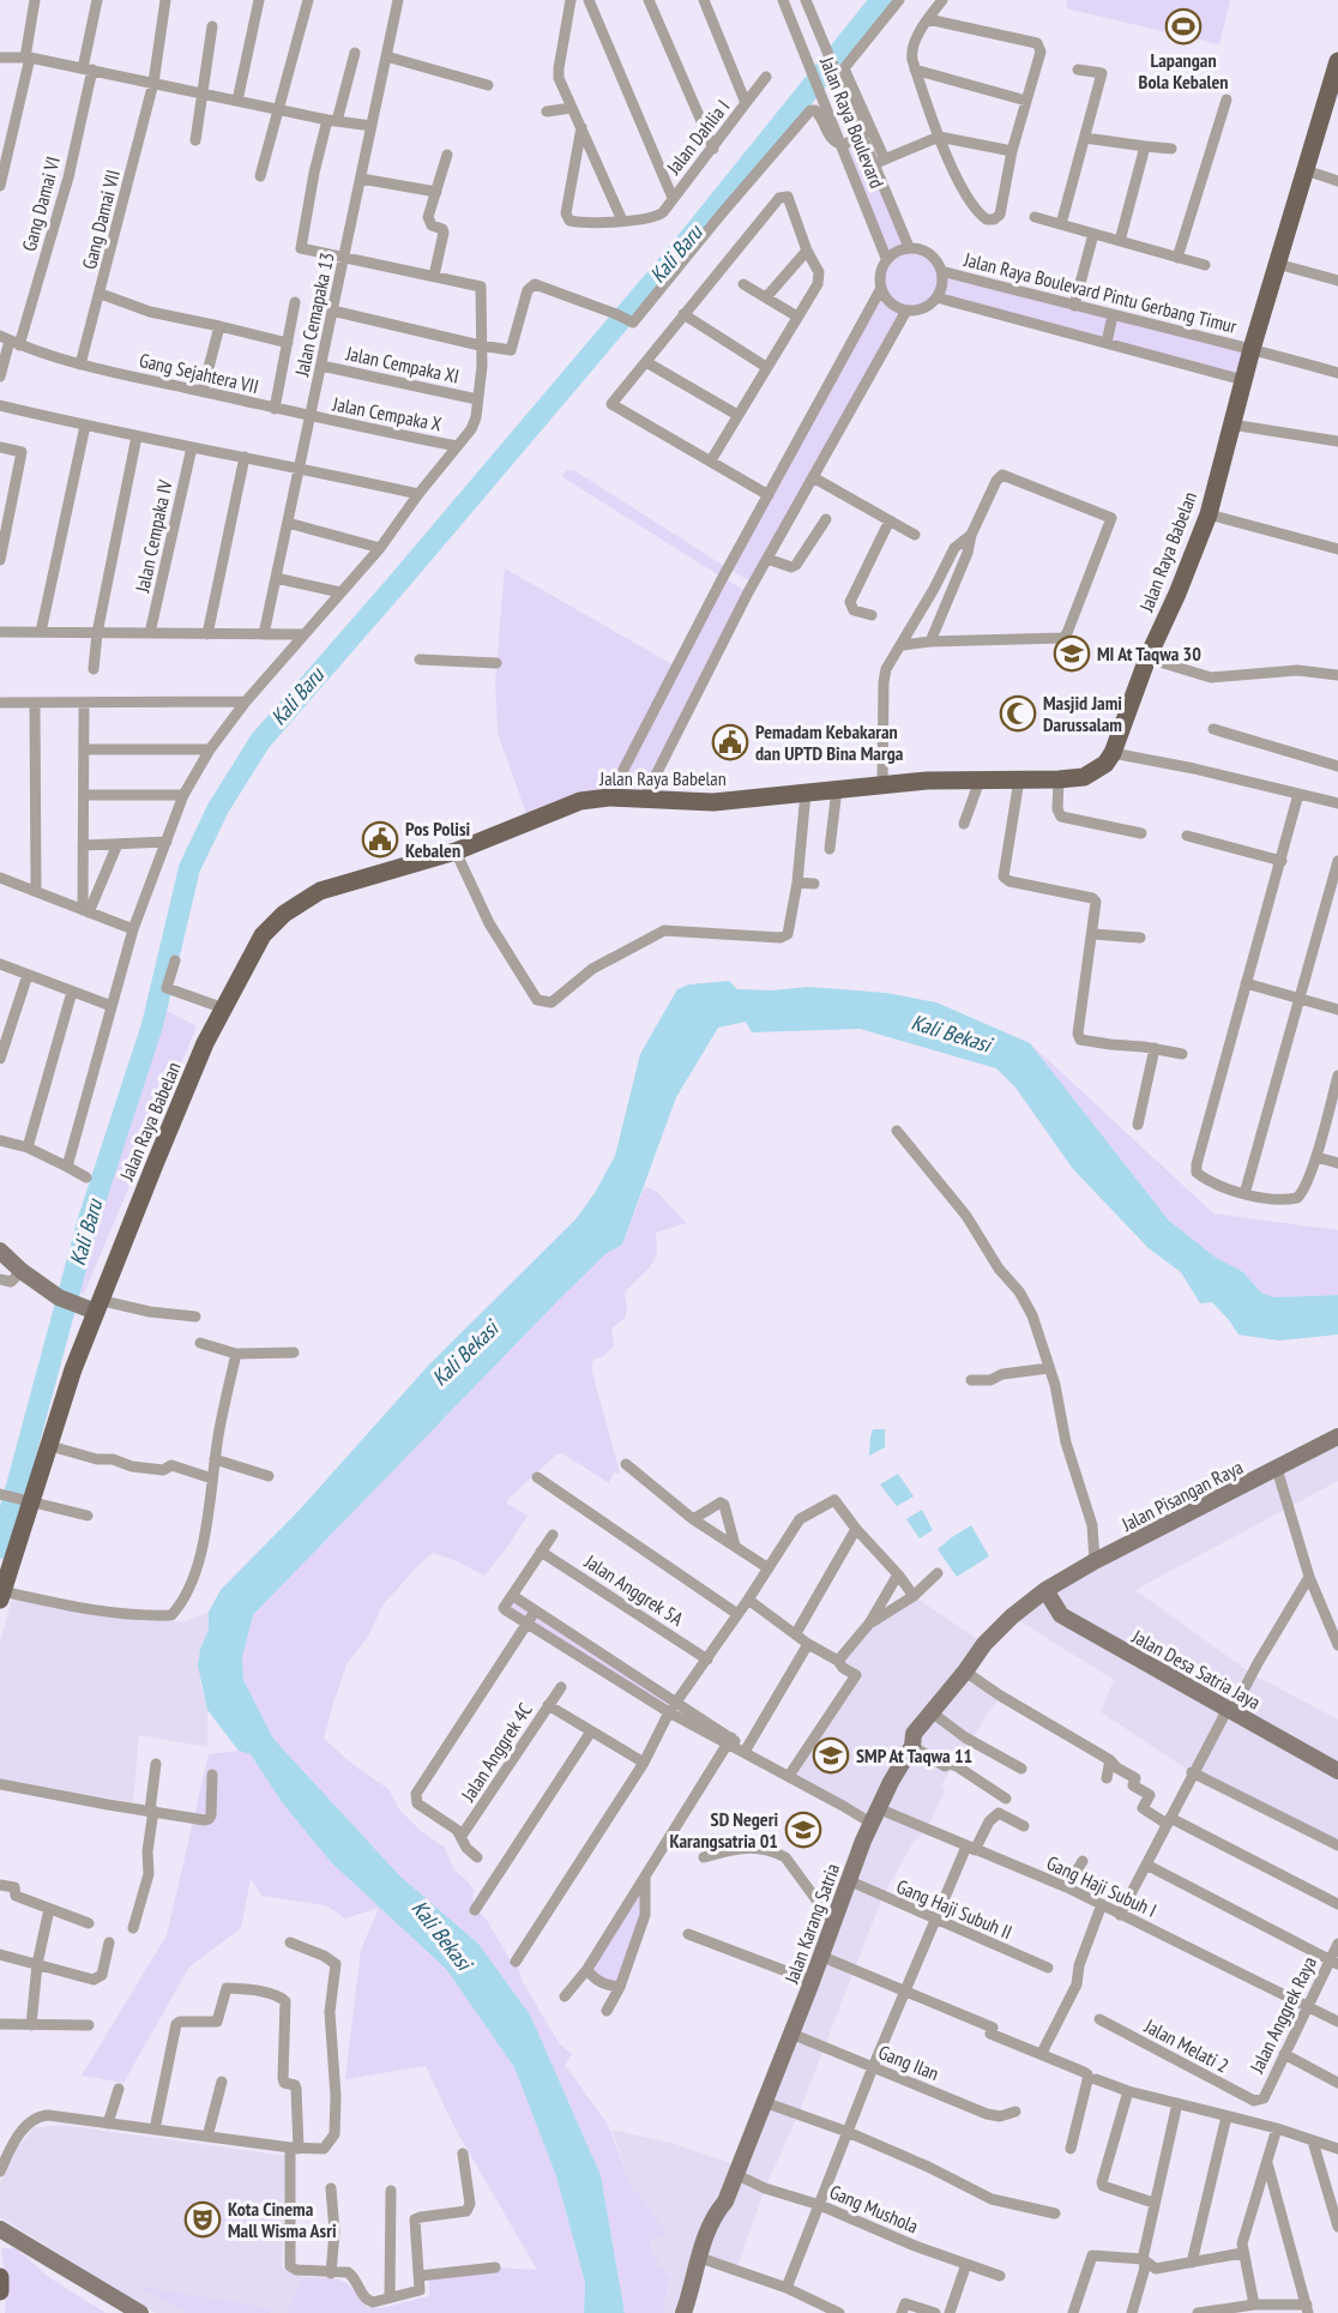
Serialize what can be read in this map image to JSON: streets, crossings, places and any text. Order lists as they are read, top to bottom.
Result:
{
  "streets": {
    "main road": ["Jalan Raya Babelan"],
    "street": [
      "Jalan Raya Boulevard",
      "Jalan Dahlia I",
      "Gang Damai VI",
      "Gang Damai VII",
      "Jalan Raya Boulevard Pintu Gerbang Timur",
      "Jalan Cemapaka 13",
      "Jalan Cempaka XI",
      "Gang Sejahtera VII",
      "Jalan Cempaka X",
      "Jalan Cempaka IV",
      "Jalan Pisangan Raya",
      "Jalan Anggrek 5A",
      "Jalan Desa Satria Jaya",
      "Jalan Anggrek 4C",
      "Gang Haji Subuh I",
      "Gang Haji Subuh II",
      "Jalan Karang Satria",
      "Jalan Anggrek Raya",
      "Jalan Melati 2",
      "Gang Ilan",
      "Gang Mushola"
    ]
  },
  "crossings": [
    ["Jalan Raya Boulevard", "Jalan Raya Boulevard Pintu Gerbang Timur"],
    ["Gang Damai VI", "Gang Sejahtera VII"],
    ["Gang Damai VII", "Gang Sejahtera VII"],
    ["Jalan Raya Boulevard Pintu Gerbang Timur", "Jalan Raya Babelan"],
    ["Jalan Cemapaka 13", "Jalan Cempaka XI"],
    ["Jalan Cemapaka 13", "Gang Sejahtera VII"],
    ["Jalan Cemapaka 13", "Jalan Cempaka X"],
    ["Gang Sejahtera VII", "Jalan Cempaka X"],
    ["Jalan Pisangan Raya", "Jalan Desa Satria Jaya"],
    ["Jalan Pisangan Raya", "Jalan Karang Satria"],
    ["Jalan Desa Satria Jaya", "Jalan Karang Satria"],
    ["Gang Haji Subuh I", "Jalan Karang Satria"],
    ["Gang Haji Subuh I", "Jalan Anggrek Raya"],
    ["Gang Haji Subuh II", "Jalan Karang Satria"],
    ["Jalan Karang Satria", "Gang Ilan"],
    ["Jalan Karang Satria", "Gang Mushola"],
    ["Jalan Anggrek Raya", "Jalan Melati 2"]
  ],
  "water": ["Kali Baru", "Kali Bekasi"],
  "places": {
    "sports": ["Lapangan Bola Kebalen"],
    "school or university": ["MI At Taqwa 30", "SMP At Taqwa 11", "SD Negeri Karangsatria 01"],
    "mosque": ["Masjid Jami Darussalam"],
    "public building": ["Pemadam Kebakaran dan UPTD Bina Marga", "Pos Polisi Kebalen"],
    "theatre": ["Kota Cinema Mall Wisma Asri"]
  }
}
